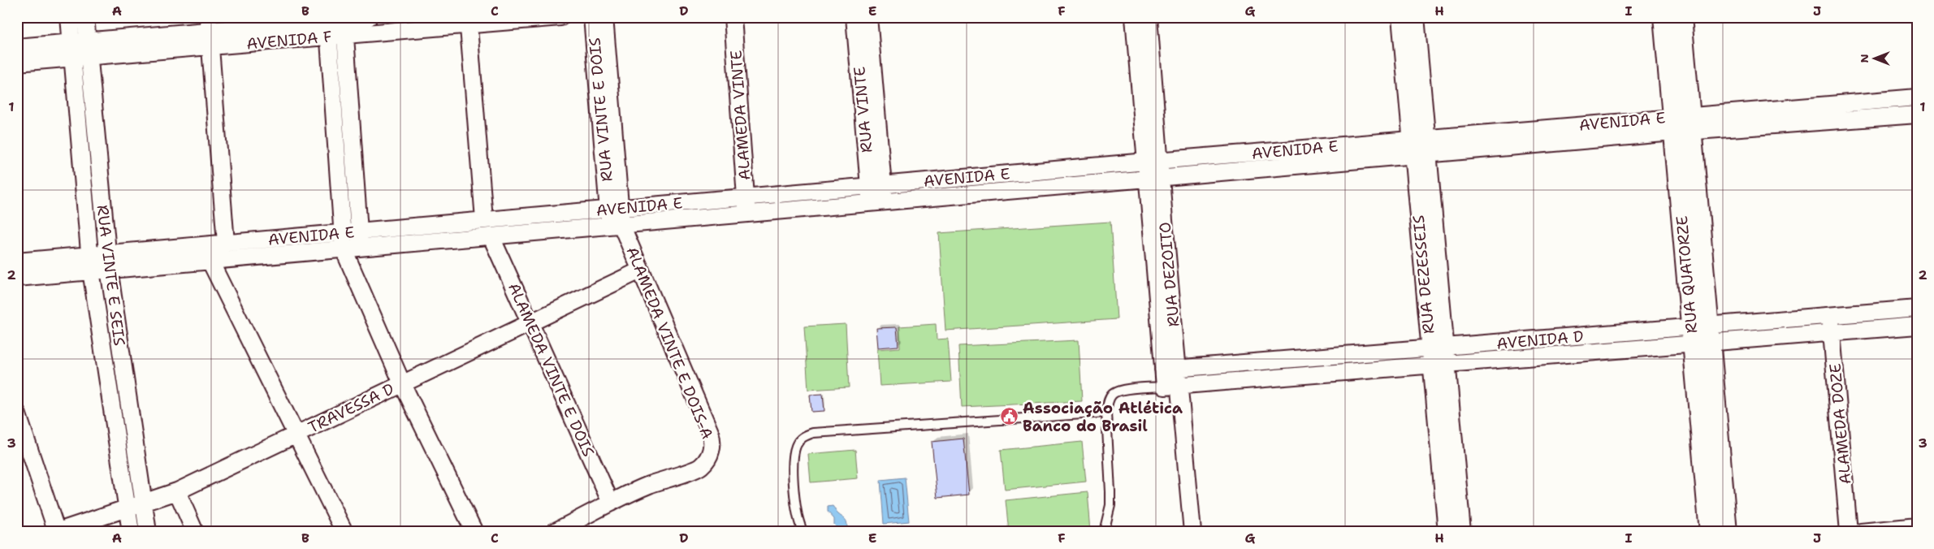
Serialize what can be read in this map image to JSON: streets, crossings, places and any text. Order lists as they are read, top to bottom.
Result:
{
  "streets": {
    "street": [
      "AVENIDA F",
      "RUA VINTE E DOIS",
      "RUA VINTE",
      "ALAMEDA VINTE",
      "AVENIDA E",
      "RUA DEZOITO",
      "RUA DEZESSEIS",
      "RUA QUATORZE",
      "RUA VINTE E SEIS",
      "AVENIDA D",
      "ALAMEDA VINTE E DOIS-A",
      "ALAMEDA VINTE E DOIS",
      "TRAVESSA D",
      "ALAMEDA DOZE"
    ]
  },
  "crossings": [
    ["AVENIDA F", "RUA VINTE E SEIS"],
    ["RUA VINTE E DOIS", "AVENIDA E"],
    ["RUA VINTE E DOIS", "ALAMEDA VINTE E DOIS-A"],
    ["RUA VINTE", "AVENIDA E"],
    ["ALAMEDA VINTE", "AVENIDA E"],
    ["AVENIDA E", "RUA DEZOITO"],
    ["AVENIDA E", "RUA DEZESSEIS"],
    ["AVENIDA E", "RUA QUATORZE"],
    ["AVENIDA E", "RUA VINTE E SEIS"],
    ["AVENIDA E", "ALAMEDA VINTE E DOIS-A"],
    ["AVENIDA E", "ALAMEDA VINTE E DOIS"],
    ["RUA DEZOITO", "AVENIDA D"],
    ["RUA DEZESSEIS", "AVENIDA D"],
    ["RUA QUATORZE", "AVENIDA D"],
    ["RUA VINTE E SEIS", "TRAVESSA D"],
    ["AVENIDA D", "ALAMEDA DOZE"],
    ["ALAMEDA VINTE E DOIS-A", "ALAMEDA VINTE E DOIS"],
    ["ALAMEDA VINTE E DOIS-A", "TRAVESSA D"],
    ["ALAMEDA VINTE E DOIS", "TRAVESSA D"]
  ],
  "places": {
    "public building": ["Associação Atlética Banco do Brasil"]
  },
  "north": "left",
  "grid": {
    "columns": [
      "A",
      "B",
      "C",
      "D",
      "E",
      "F",
      "G",
      "H",
      "I",
      "J"
    ],
    "rows": ["1", "2", "3"]
  }
}
